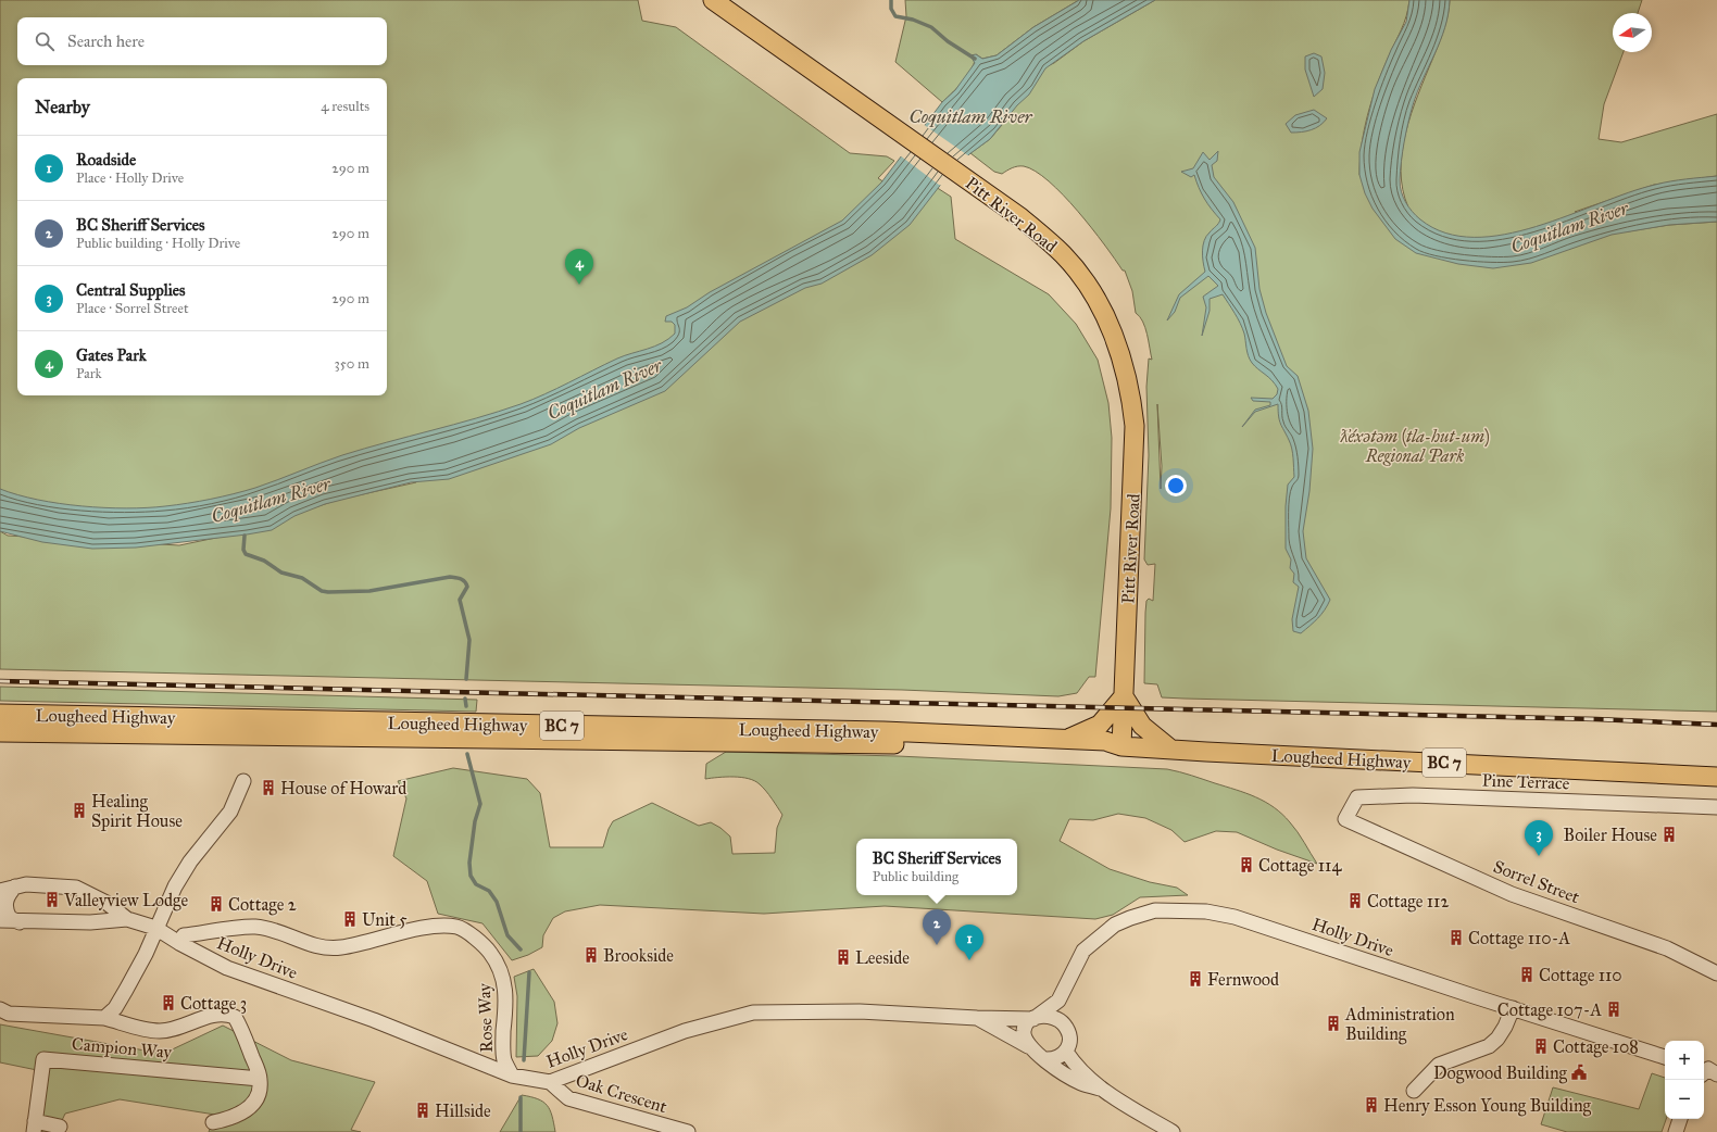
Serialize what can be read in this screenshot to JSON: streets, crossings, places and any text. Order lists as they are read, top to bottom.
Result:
{
  "streets": {
    "main road": ["Pitt River Road", "Lougheed Highway", "BC 7"],
    "street": [
      "Pine Terrace",
      "Sorrel Street",
      "Holly Drive",
      "Rose Way",
      "Campion Way",
      "Oak Crescent"
    ]
  },
  "crossings": [
    ["Pitt River Road", "Lougheed Highway"],
    ["Pine Terrace", "Sorrel Street"],
    ["Holly Drive", "Rose Way"],
    ["Holly Drive", "Oak Crescent"]
  ],
  "water": ["Coquitlam River"],
  "parks": ["ƛ̓éxətəm (tla-hut-um) Regional Park"],
  "places": {
    "building": [
      "House of Howard",
      "Healing Spirit House",
      "Boiler House",
      "Cottage 114",
      "Valleyview Lodge",
      "Cottage 112",
      "Cottage 2",
      "Unit 5",
      "Cottage 110-A",
      "Brookside",
      "Leeside",
      "Cottage 110",
      "Fernwood",
      "Cottage 3",
      "Cottage 107-A",
      "Administration Building",
      "Cottage 108",
      "Henry Esson Young Building",
      "Hillside"
    ],
    "public building": ["Dogwood Building"]
  },
  "north": "left",
  "page": {
    "search": "Search here",
    "heading": ["Nearby", "4 results"],
    "list": [
      {
        "mark": "1",
        "name": "Roadside",
        "note": "Place · Holly Drive",
        "value": "290 m"
      },
      {
        "mark": "2",
        "name": "BC Sheriff Services",
        "note": "Public building · Holly Drive",
        "value": "290 m"
      },
      {
        "mark": "3",
        "name": "Central Supplies",
        "note": "Place · Sorrel Street",
        "value": "290 m"
      },
      {
        "mark": "4",
        "name": "Gates Park",
        "note": "Park",
        "value": "350 m"
      }
    ],
    "pins": [
      "4",
      "3",
      "2",
      "1"
    ],
    "popup": ["BC Sheriff Services", "Public building"],
    "map_buttons": ["+", "−"]
  }
}
